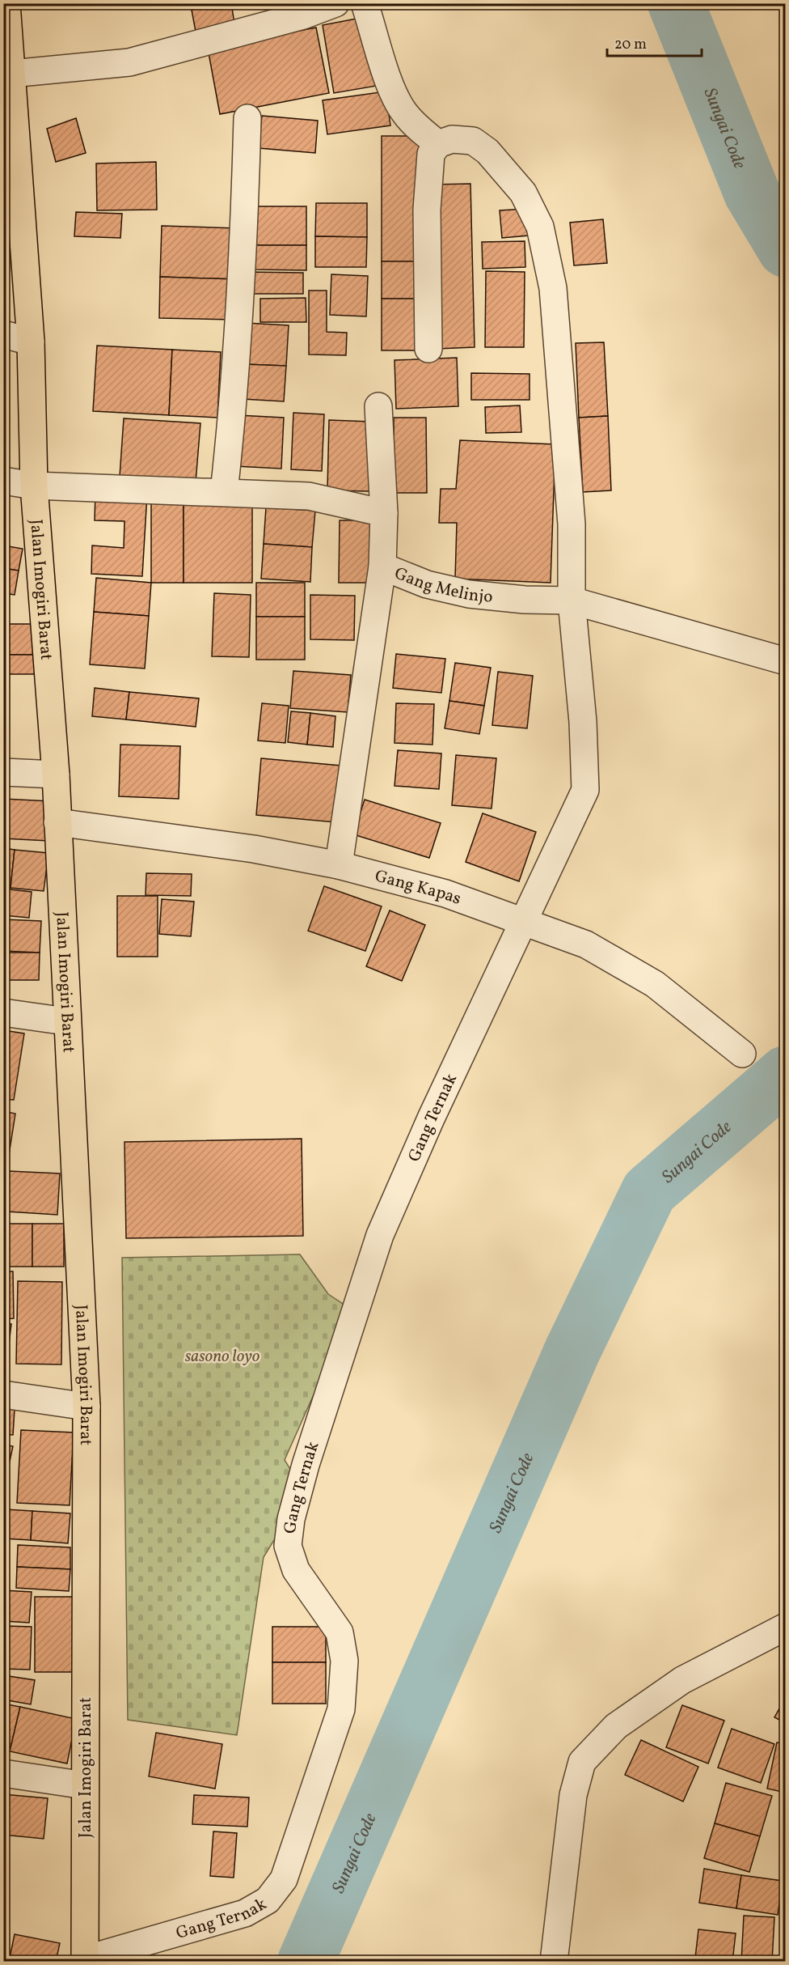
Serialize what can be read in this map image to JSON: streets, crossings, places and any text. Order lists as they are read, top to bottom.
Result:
{
  "streets": {
    "main road": ["Jalan Imogiri Barat"],
    "street": ["Gang Melinjo", "Gang Kapas", "Gang Ternak"]
  },
  "crossings": [
    ["Gang Melinjo", "Gang Ternak"],
    ["Jalan Imogiri Barat", "Gang Kapas"],
    ["Jalan Imogiri Barat", "Gang Ternak"],
    ["Gang Kapas", "Gang Ternak"]
  ],
  "water": ["Sungai Code"],
  "parks": ["sasono loyo"],
  "scale_bar": "20 m"
}
